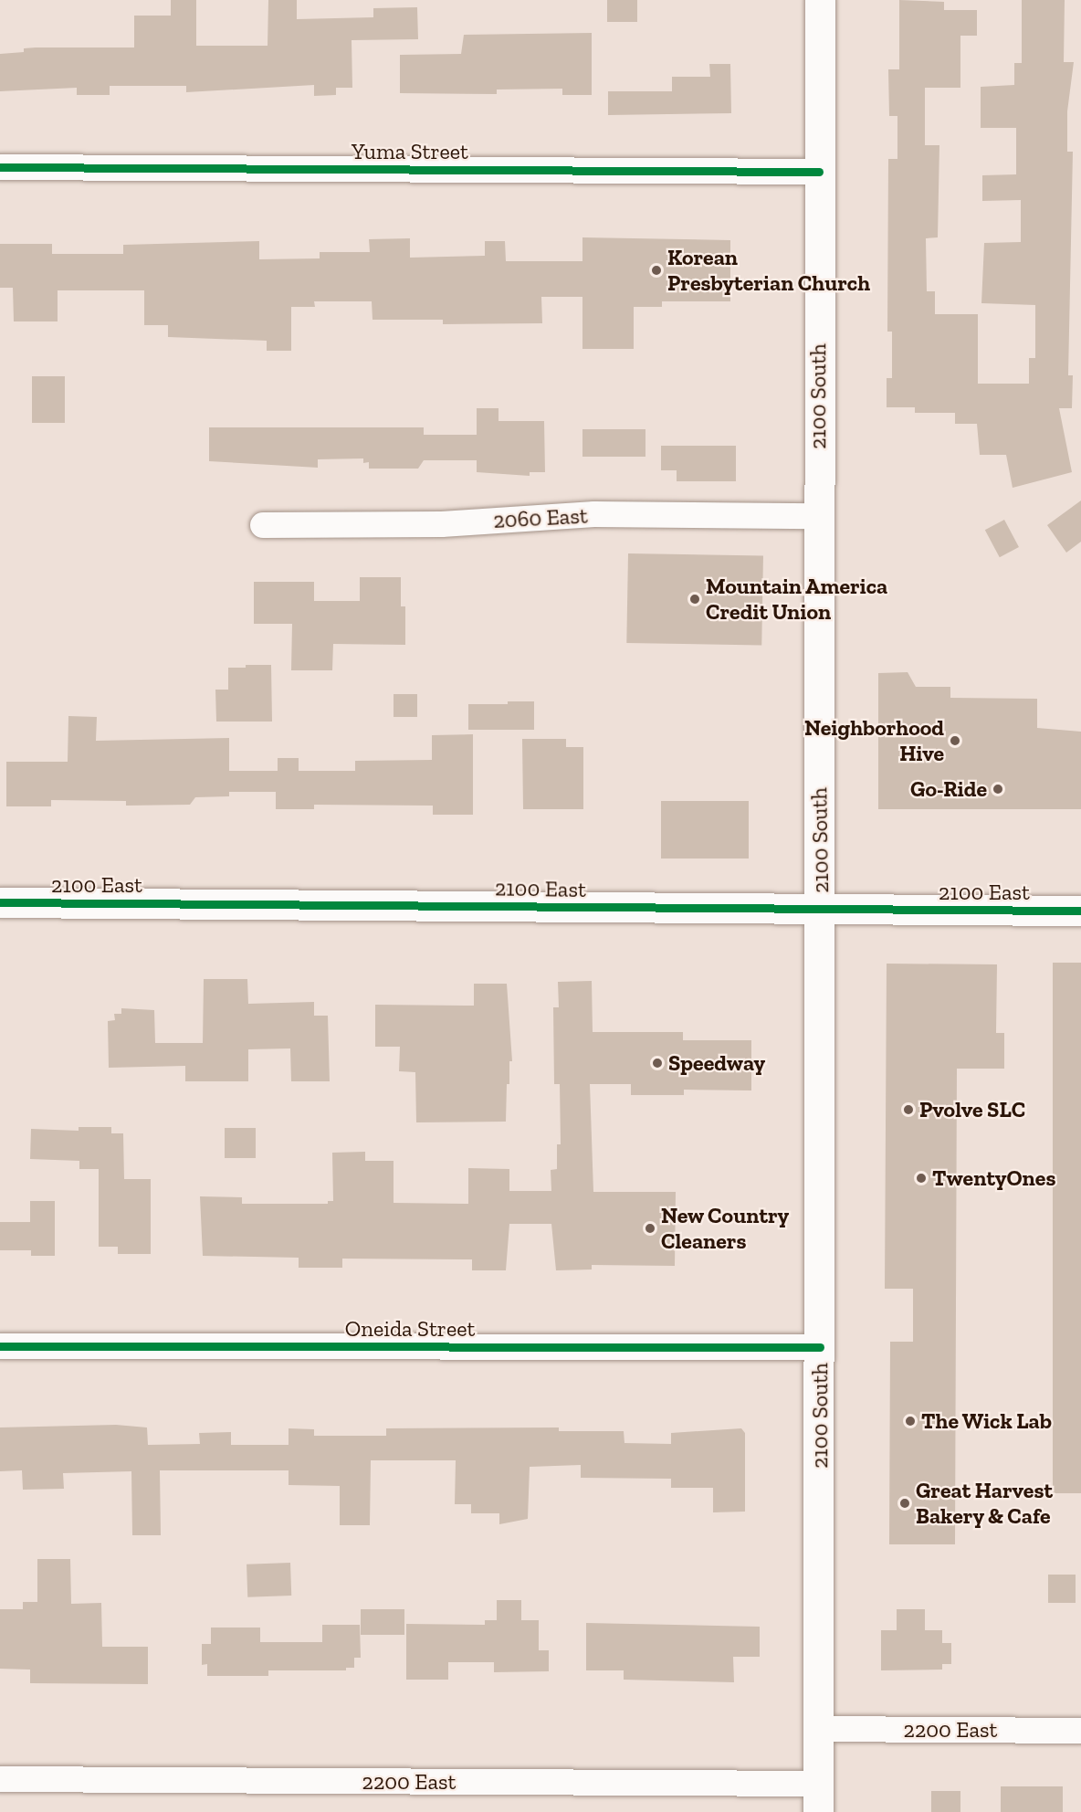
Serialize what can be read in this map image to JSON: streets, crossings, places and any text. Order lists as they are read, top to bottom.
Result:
{
  "streets": {
    "main road": ["2100 South", "2100 East"],
    "street": [
      "Yuma Street",
      "2060 East",
      "Oneida Street",
      "2200 East"
    ]
  },
  "crossings": [
    ["Yuma Street", "2100 South"],
    ["2100 South", "2060 East"],
    ["2100 South", "2100 East"],
    ["2100 South", "Oneida Street"],
    ["2100 South", "2200 East"]
  ],
  "places": [
    "Korean Presbyterian Church",
    "Mountain America Credit Union",
    "Neighborhood Hive",
    "Go-Ride",
    "Speedway",
    "Pvolve SLC",
    "TwentyOnes",
    "New Country Cleaners",
    "The Wick Lab",
    "Great Harvest Bakery & Cafe"
  ]
}
